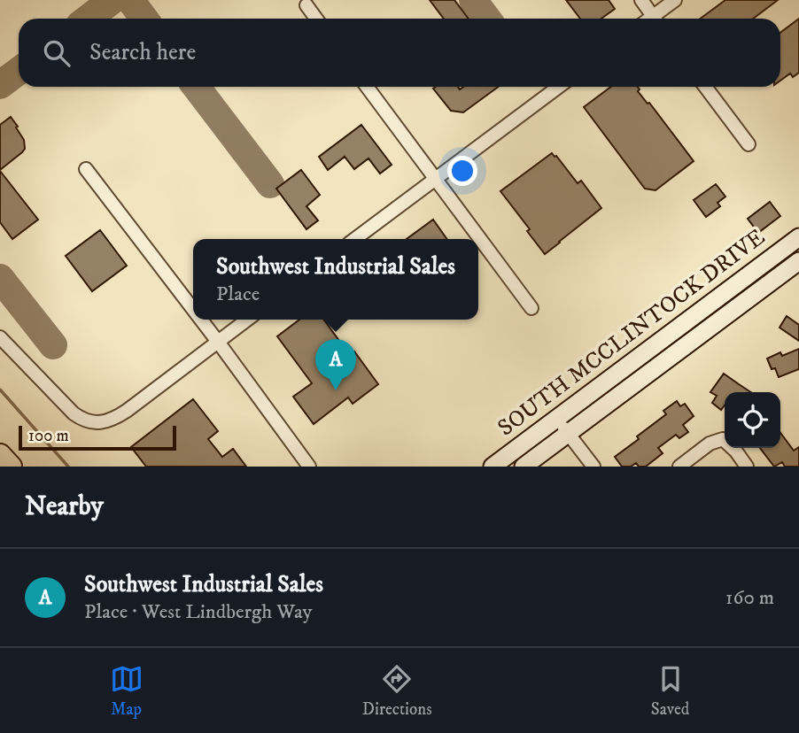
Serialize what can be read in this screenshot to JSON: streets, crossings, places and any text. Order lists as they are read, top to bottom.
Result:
{
  "streets": {
    "main road": ["SOUTH MCCLINTOCK DRIVE"]
  },
  "scale_bar": "100 m",
  "page": {
    "search": "Search here",
    "popup": ["Southwest Industrial Sales", "Place"],
    "pins": "A",
    "scale": "100 m",
    "heading": "Nearby",
    "list": [
      {
        "mark": "A",
        "name": "Southwest Industrial Sales",
        "note": "Place · West Lindbergh Way",
        "value": "160 m"
      }
    ],
    "nav": ["Map", "Directions", "Saved"]
  }
}
